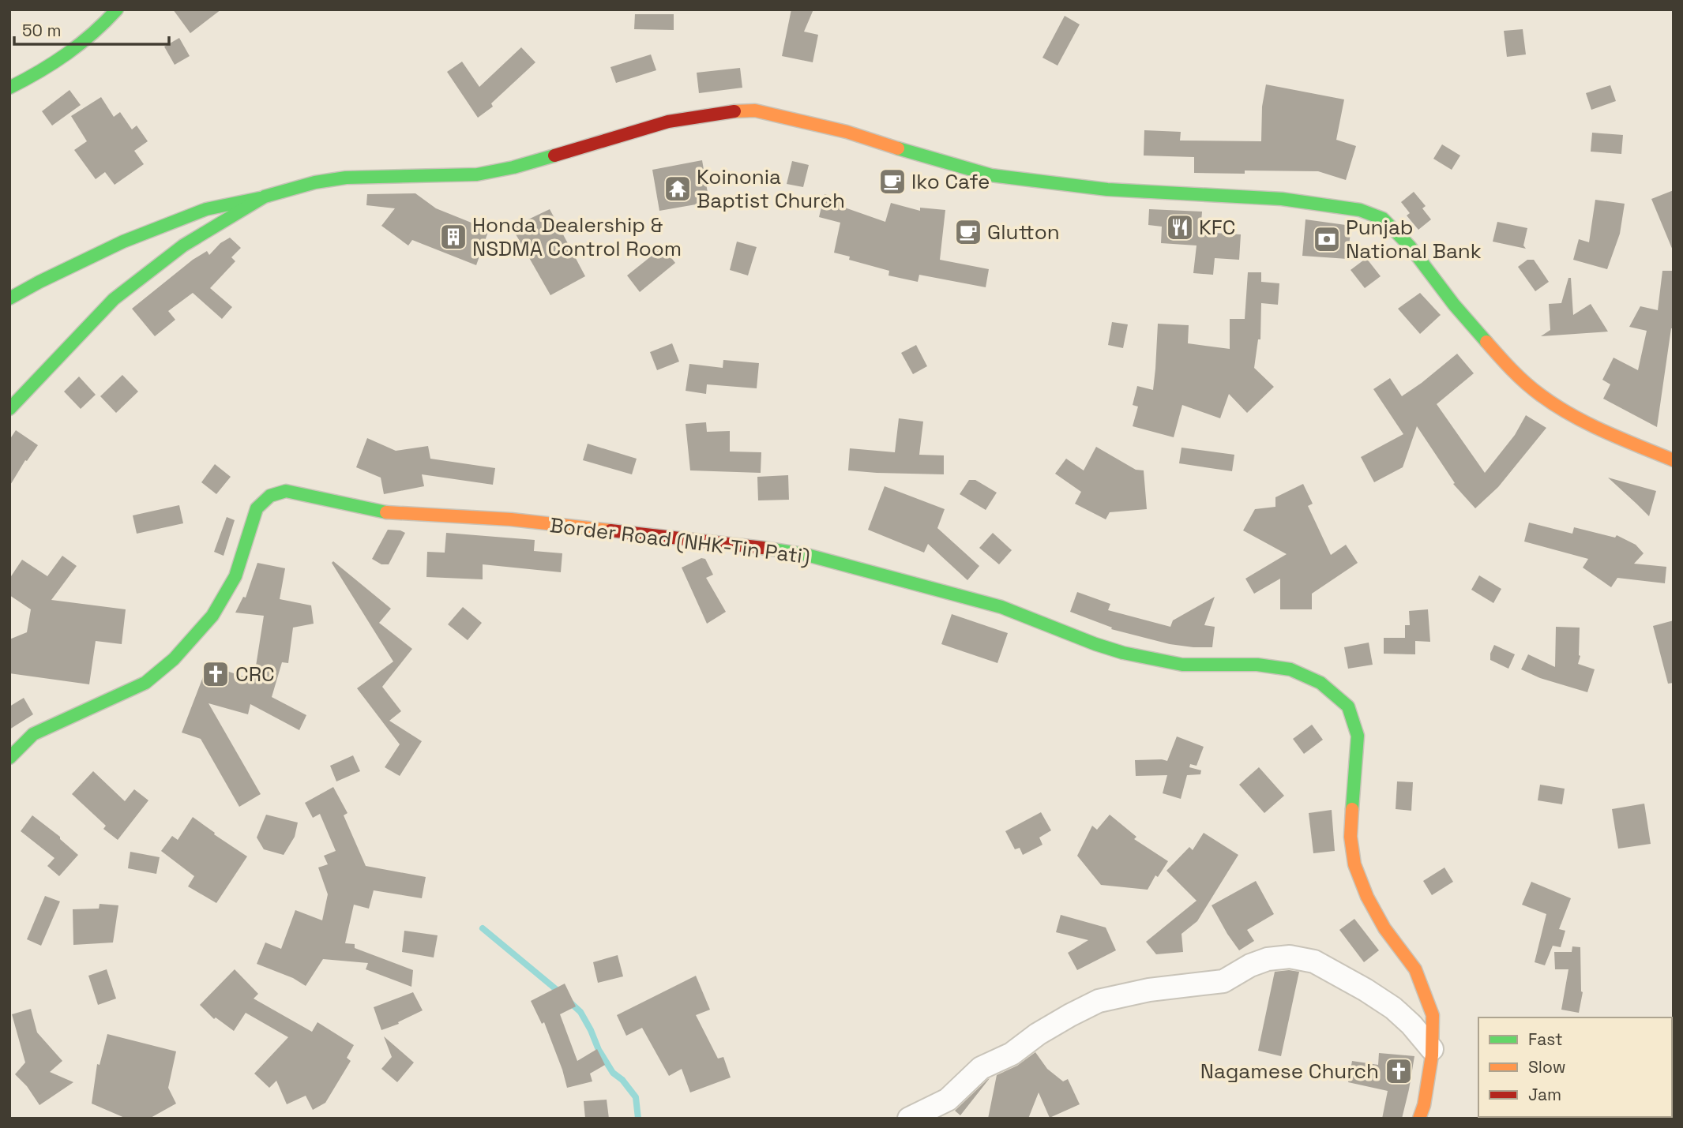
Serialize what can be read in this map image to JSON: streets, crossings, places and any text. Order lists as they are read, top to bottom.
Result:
{
  "streets": {
    "main road": ["Border Road (NHK-Tin Pati)"]
  },
  "places": {
    "cafe": ["Iko Cafe", "Glutton"],
    "temple": ["Koinonia Baptist Church"],
    "restaurant": ["KFC"],
    "building": ["Honda Dealership & NSDMA Control Room"],
    "bank": ["Punjab National Bank"],
    "church": ["CRC", "Nagamese Church"]
  },
  "legend": ["Fast", "Slow", "Jam"],
  "scale_bar": "50 m"
}
